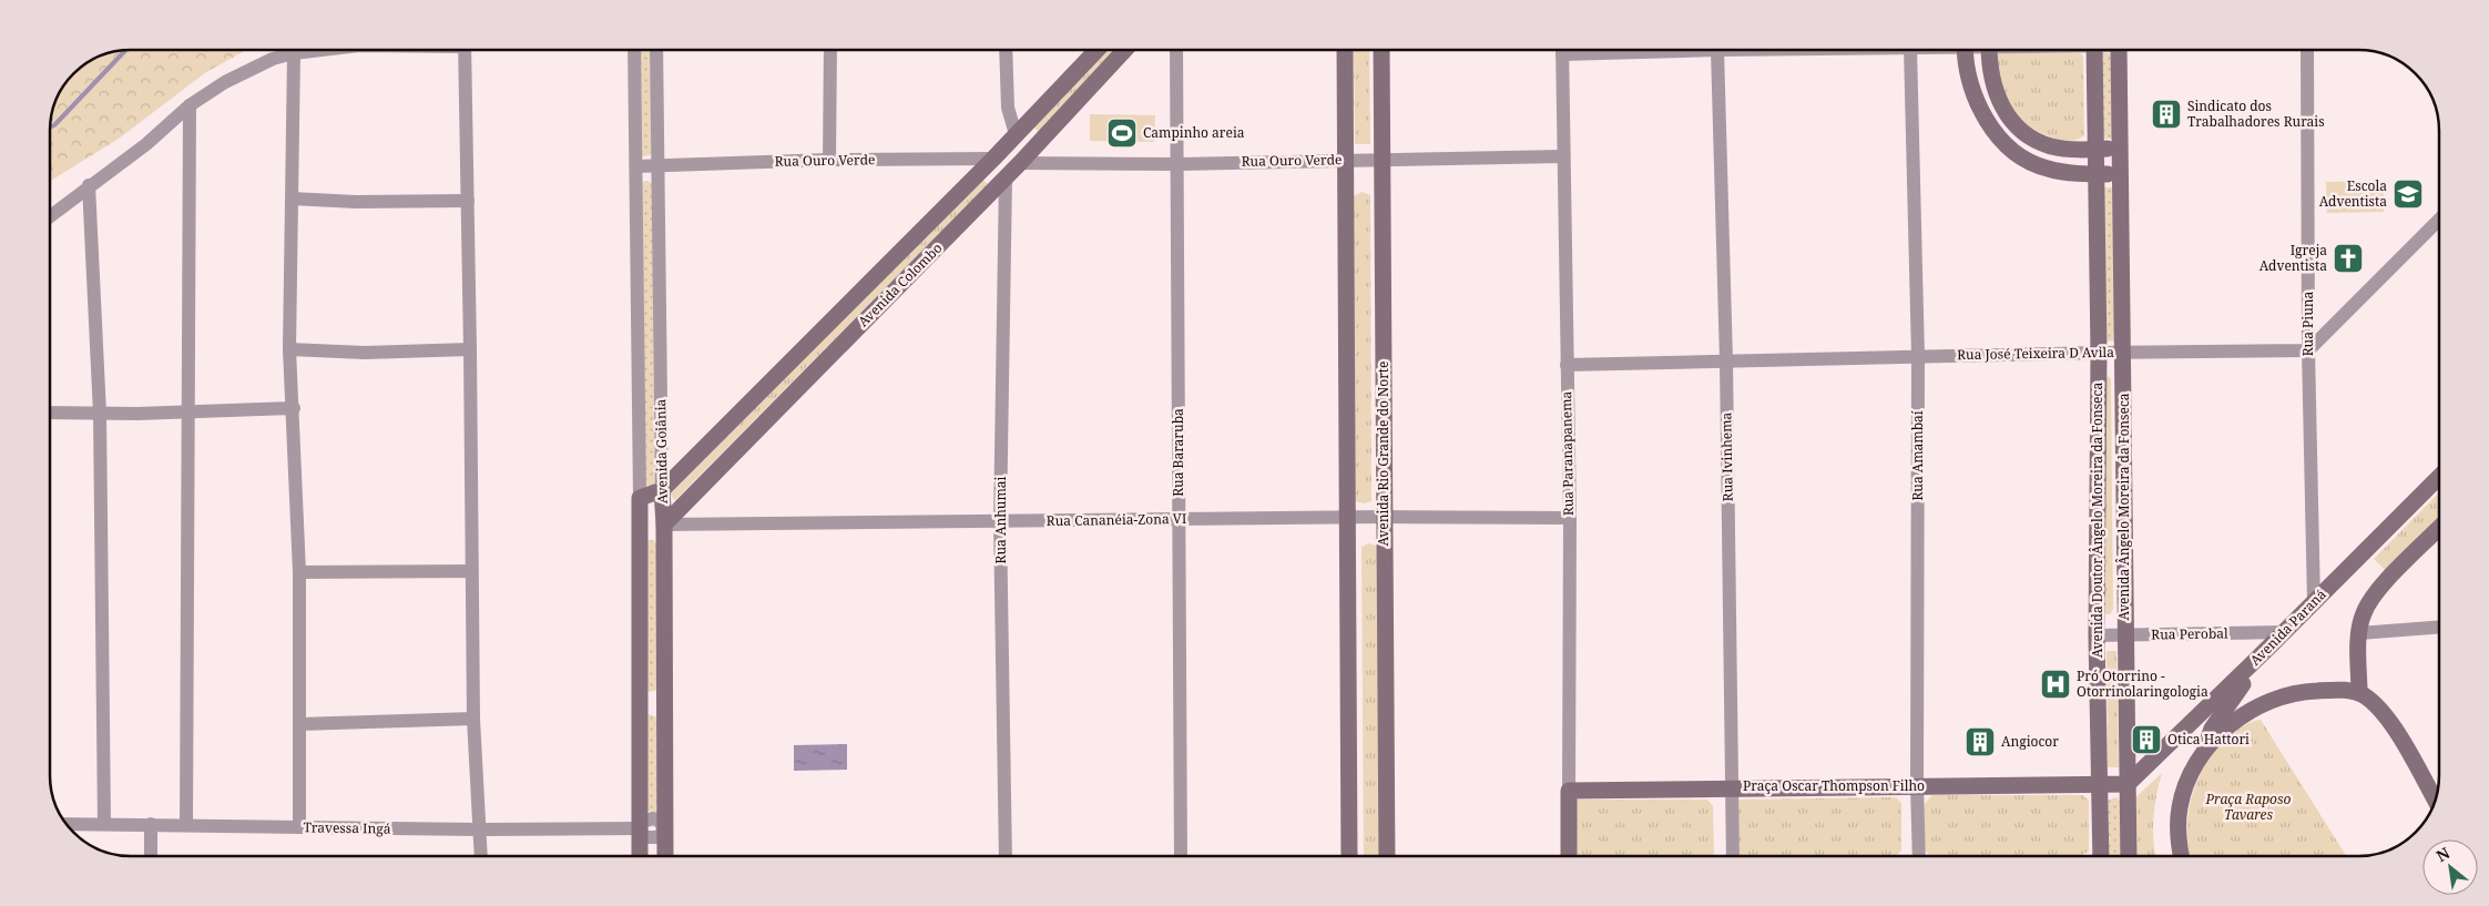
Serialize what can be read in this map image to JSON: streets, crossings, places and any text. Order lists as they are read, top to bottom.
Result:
{
  "streets": {
    "street": [
      "Rua Ouro Verde",
      "Avenida Colombo",
      "Rua Piuna",
      "Rua José Teixeira D Avila",
      "Avenida Goiânia",
      "Rua Bararuba",
      "Avenida Rio Grande do Norte",
      "Rua Paranapanema",
      "Rua Amambaí",
      "Rua Ivinhema",
      "Avenida Ângelo Moreira da Fonseca",
      "Rua Anhumai",
      "Rua Cananéia-Zona VI",
      "Avenida Doutor Ângelo Moreira da Fonseca",
      "Avenida Paraná",
      "Rua Perobal",
      "Praça Oscar Thompson Filho",
      "Travessa Ingá"
    ]
  },
  "crossings": [
    ["Rua Ouro Verde", "Avenida Colombo"],
    ["Rua Ouro Verde", "Avenida Goiânia"],
    ["Rua Ouro Verde", "Rua Bararuba"],
    ["Rua Ouro Verde", "Avenida Rio Grande do Norte"],
    ["Rua Ouro Verde", "Rua Paranapanema"],
    ["Avenida Colombo", "Avenida Goiânia"],
    ["Avenida Colombo", "Rua Anhumai"],
    ["Avenida Colombo", "Rua Cananéia-Zona VI"],
    ["Rua Piuna", "Rua José Teixeira D Avila"],
    ["Rua Piuna", "Avenida Paraná"],
    ["Rua José Teixeira D Avila", "Rua Paranapanema"],
    ["Rua José Teixeira D Avila", "Rua Amambaí"],
    ["Rua José Teixeira D Avila", "Rua Ivinhema"],
    ["Rua José Teixeira D Avila", "Avenida Ângelo Moreira da Fonseca"],
    ["Rua José Teixeira D Avila", "Avenida Doutor Ângelo Moreira da Fonseca"],
    ["Avenida Goiânia", "Rua Cananéia-Zona VI"],
    ["Avenida Goiânia", "Travessa Ingá"],
    ["Rua Bararuba", "Rua Cananéia-Zona VI"],
    ["Avenida Rio Grande do Norte", "Rua Cananéia-Zona VI"],
    ["Rua Paranapanema", "Rua Cananéia-Zona VI"],
    ["Rua Paranapanema", "Praça Oscar Thompson Filho"],
    ["Rua Amambaí", "Praça Oscar Thompson Filho"],
    ["Rua Ivinhema", "Praça Oscar Thompson Filho"],
    ["Avenida Ângelo Moreira da Fonseca", "Avenida Paraná"],
    ["Avenida Ângelo Moreira da Fonseca", "Rua Perobal"],
    ["Avenida Ângelo Moreira da Fonseca", "Praça Oscar Thompson Filho"],
    ["Rua Anhumai", "Rua Cananéia-Zona VI"],
    ["Avenida Doutor Ângelo Moreira da Fonseca", "Rua Perobal"],
    ["Avenida Doutor Ângelo Moreira da Fonseca", "Praça Oscar Thompson Filho"],
    ["Avenida Paraná", "Rua Perobal"],
    ["Avenida Paraná", "Praça Oscar Thompson Filho"]
  ],
  "parks": ["Praça Raposo Tavares"],
  "places": {
    "building": ["Sindicato dos Trabalhadores Rurais", "Otica Hattori", "Angiocor"],
    "sports": ["Campinho areia"],
    "school or university": ["Escola Adventista"],
    "church": ["Igreja Adventista"],
    "hospital": ["Pró Otorrino - Otorrinolaringologia"]
  },
  "north": "top left"
}
